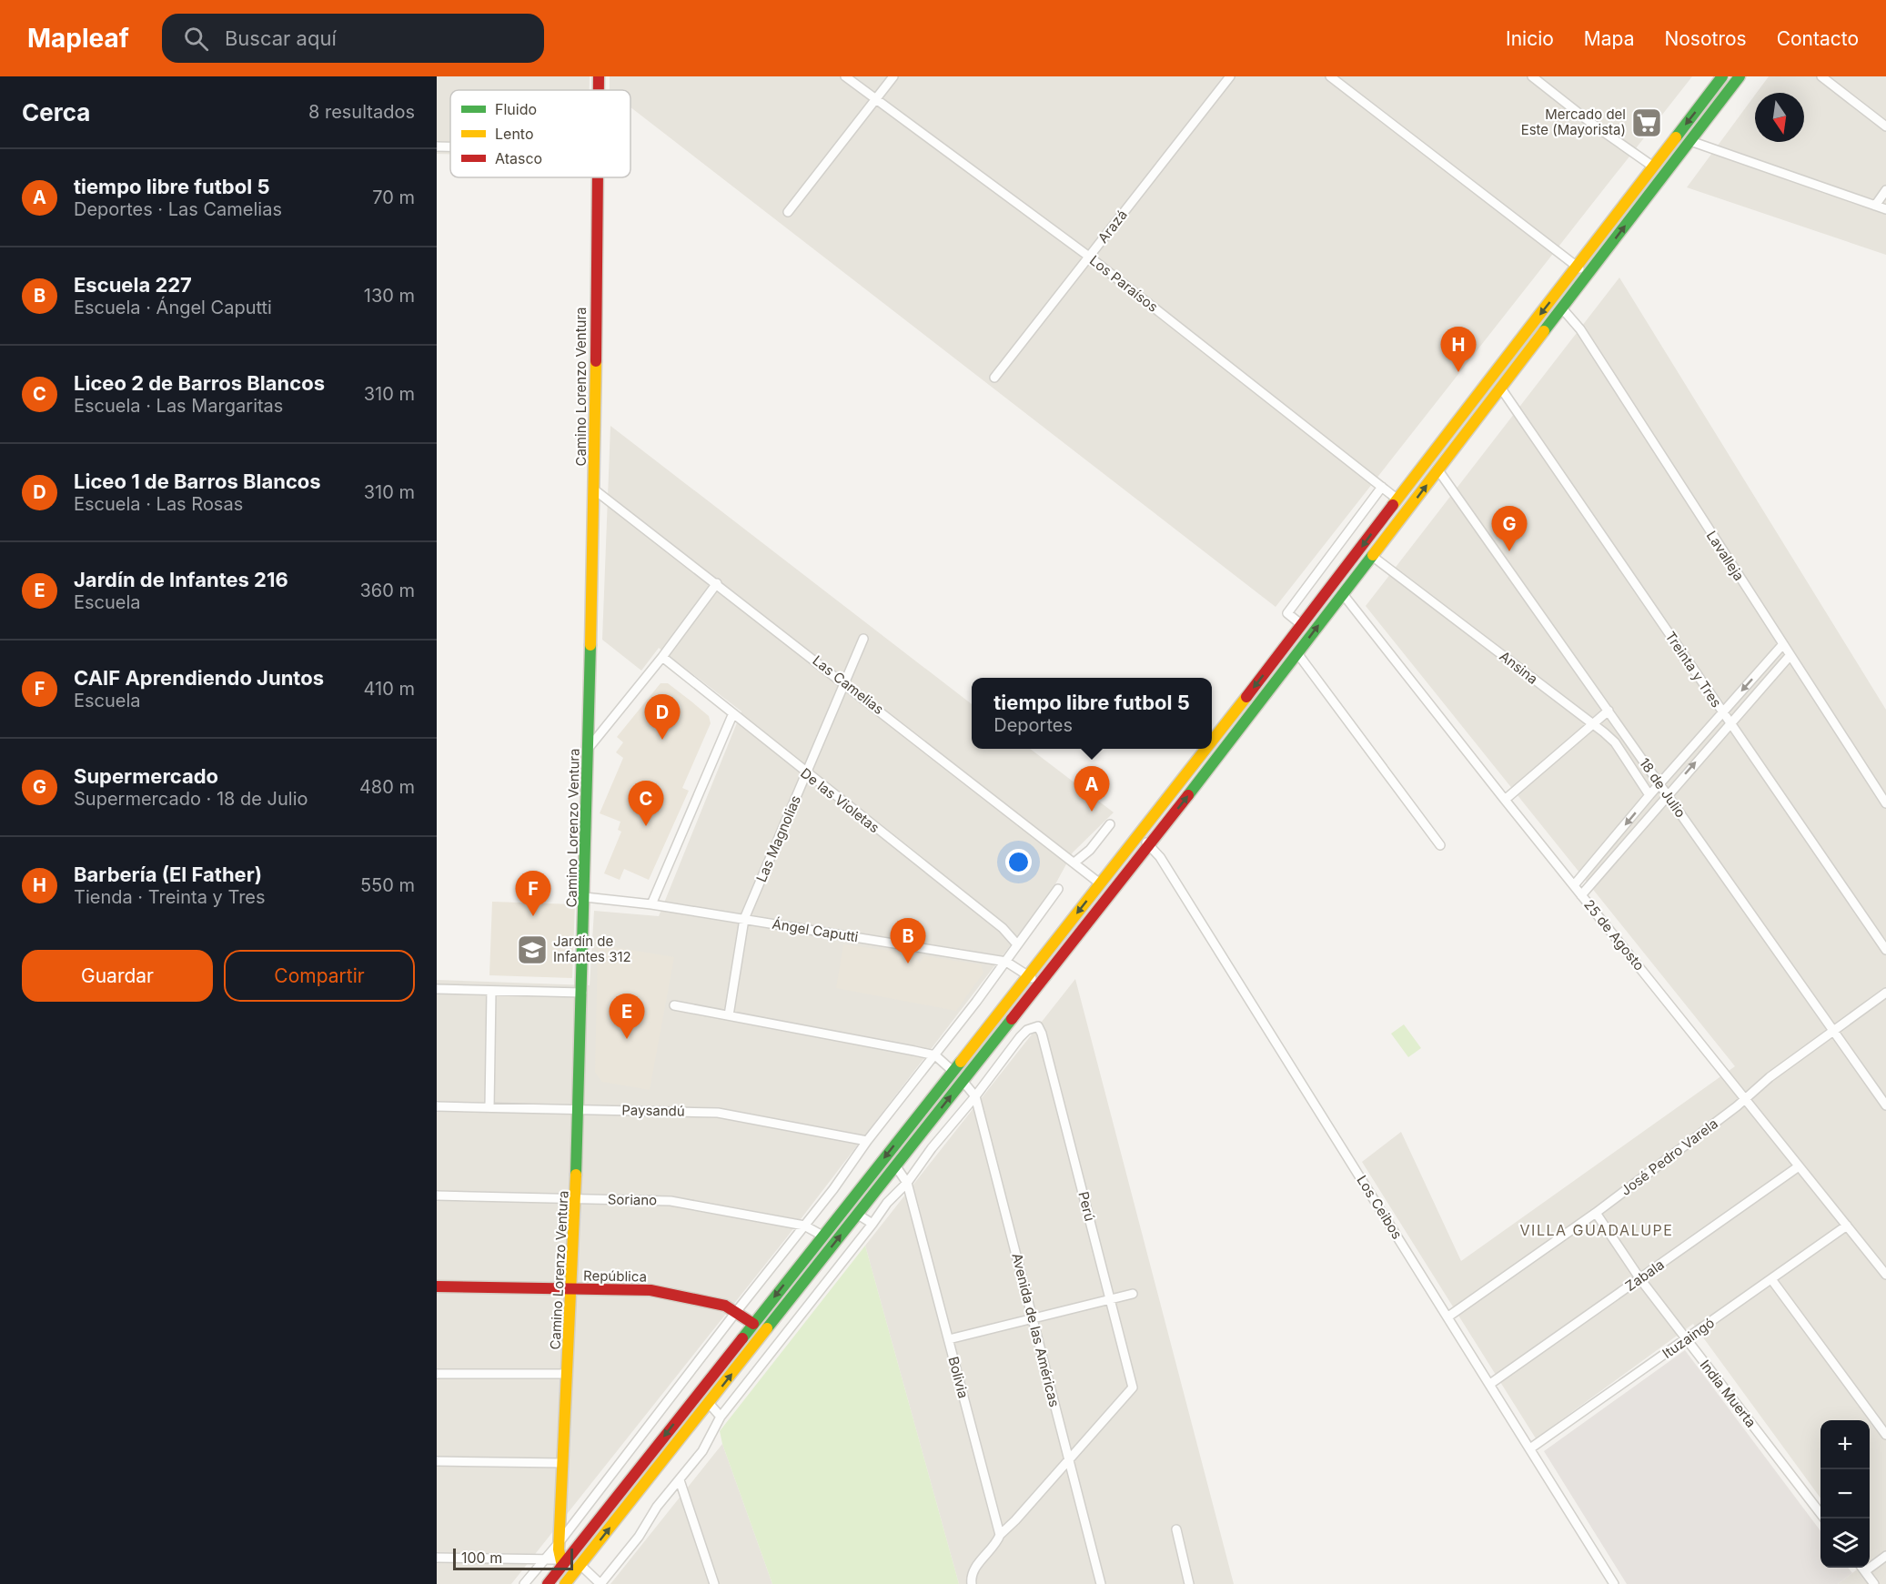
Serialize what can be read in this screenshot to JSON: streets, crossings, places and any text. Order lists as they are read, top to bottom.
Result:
{
  "streets": {
    "main road": ["Camino Lorenzo Ventura", "República"],
    "street": [
      "Arazá",
      "Los Paraísos",
      "Lavalleja",
      "Ansina",
      "Treinta y Tres",
      "Las Camelias",
      "18 de Julio",
      "De las Violetas",
      "Las Magnolias",
      "Ángel Caputti",
      "25 de Agosto",
      "Paysandú",
      "José Pedro Varela",
      "Soriano",
      "Perú",
      "Los Ceibos",
      "Zabala",
      "Avenida de las Américas",
      "Ituzaingó",
      "Bolivia",
      "India Muerta"
    ]
  },
  "crossings": [
    ["Arazá", "Los Paraísos"],
    ["Camino Lorenzo Ventura", "Las Camelias"],
    ["Camino Lorenzo Ventura", "Ángel Caputti"],
    ["Camino Lorenzo Ventura", "Paysandú"],
    ["Camino Lorenzo Ventura", "Soriano"],
    ["Camino Lorenzo Ventura", "República"],
    ["Las Camelias", "Las Magnolias"],
    ["18 de Julio", "José Pedro Varela"],
    ["De las Violetas", "Las Magnolias"],
    ["Las Magnolias", "Ángel Caputti"],
    ["25 de Agosto", "José Pedro Varela"],
    ["25 de Agosto", "Zabala"],
    ["25 de Agosto", "Ituzaingó"],
    ["José Pedro Varela", "Los Ceibos"],
    ["José Pedro Varela", "India Muerta"],
    ["Perú", "Avenida de las Américas"],
    ["Los Ceibos", "Zabala"],
    ["Los Ceibos", "Ituzaingó"],
    ["Zabala", "India Muerta"],
    ["Ituzaingó", "India Muerta"]
  ],
  "districts": ["VILLA GUADALUPE"],
  "places": {
    "supermarket": ["Mercado del Este (Mayorista)"],
    "school or university": ["Jardín de Infantes 312"]
  },
  "legend": ["Fluido", "Lento", "Atasco"],
  "scale_bar": "100 m",
  "north": "bottom",
  "page": {
    "header": "Mapleaf",
    "search": "Buscar aquí",
    "nav": [
      "Inicio",
      "Mapa",
      "Nosotros",
      "Contacto"
    ],
    "heading": ["Cerca", "8 resultados"],
    "list": [
      {
        "mark": "A",
        "name": "tiempo libre futbol 5",
        "note": "Deportes · Las Camelias",
        "value": "70 m"
      },
      {
        "mark": "B",
        "name": "Escuela 227",
        "note": "Escuela · Ángel Caputti",
        "value": "130 m"
      },
      {
        "mark": "C",
        "name": "Liceo 2 de Barros Blancos",
        "note": "Escuela · Las Margaritas",
        "value": "310 m"
      },
      {
        "mark": "D",
        "name": "Liceo 1 de Barros Blancos",
        "note": "Escuela · Las Rosas",
        "value": "310 m"
      },
      {
        "mark": "E",
        "name": "Jardín de Infantes 216",
        "note": "Escuela",
        "value": "360 m"
      },
      {
        "mark": "F",
        "name": "CAIF Aprendiendo Juntos",
        "note": "Escuela",
        "value": "410 m"
      },
      {
        "mark": "G",
        "name": "Supermercado",
        "note": "Supermercado · 18 de Julio",
        "value": "480 m"
      },
      {
        "mark": "H",
        "name": "Barbería (El Father)",
        "note": "Tienda · Treinta y Tres",
        "value": "550 m"
      }
    ],
    "pins": [
      "H",
      "G",
      "D",
      "A",
      "C",
      "F",
      "B",
      "E"
    ],
    "popup": ["tiempo libre futbol 5", "Deportes"],
    "buttons": ["Guardar", "Compartir"],
    "map_buttons": ["+", "−"],
    "scale": "100 m"
  }
}
